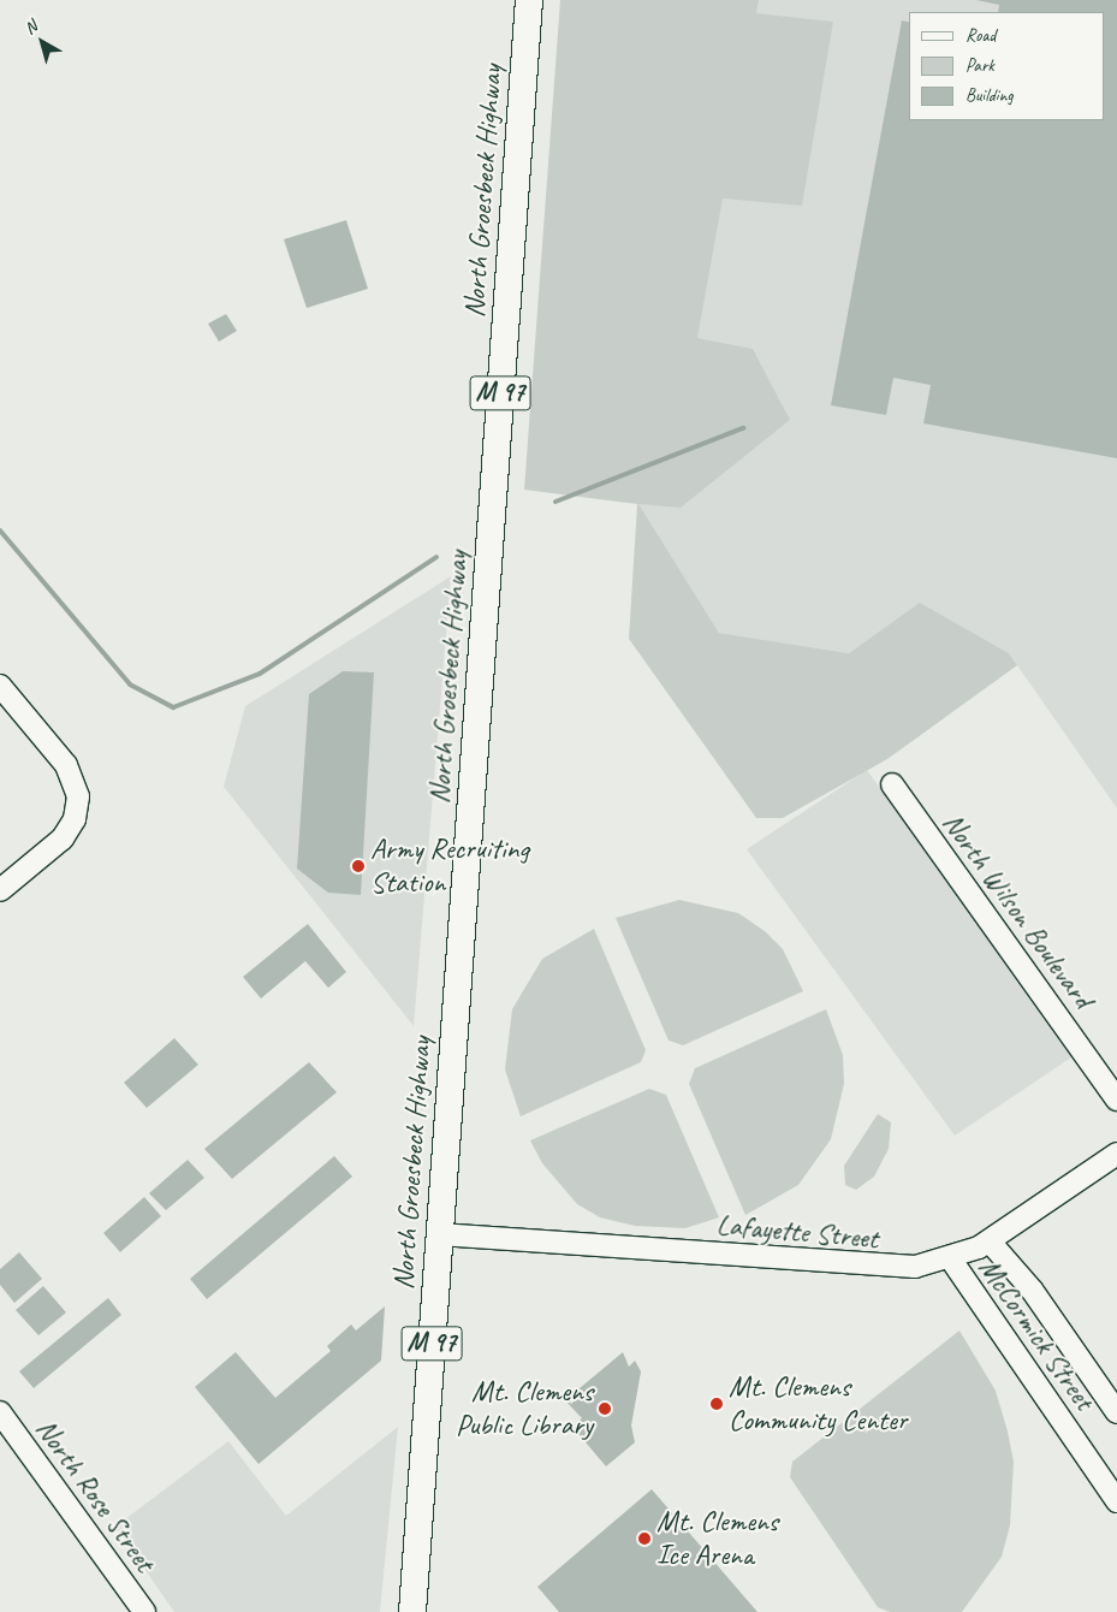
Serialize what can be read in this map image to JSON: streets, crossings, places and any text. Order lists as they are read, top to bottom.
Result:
{
  "streets": {
    "main road": ["North Groesbeck Highway", "M 97"],
    "street": [
      "North Wilson Boulevard",
      "Lafayette Street",
      "McCormick Street",
      "North Rose Street"
    ]
  },
  "crossings": [
    ["North Groesbeck Highway", "Lafayette Street"],
    ["Lafayette Street", "McCormick Street"]
  ],
  "places": [
    "Army Recruiting Station",
    "Mt. Clemens Community Center",
    "Mt. Clemens Public Library",
    "Mt. Clemens Ice Arena"
  ],
  "legend": ["Road", "Park", "Building"],
  "north": "top left"
}
